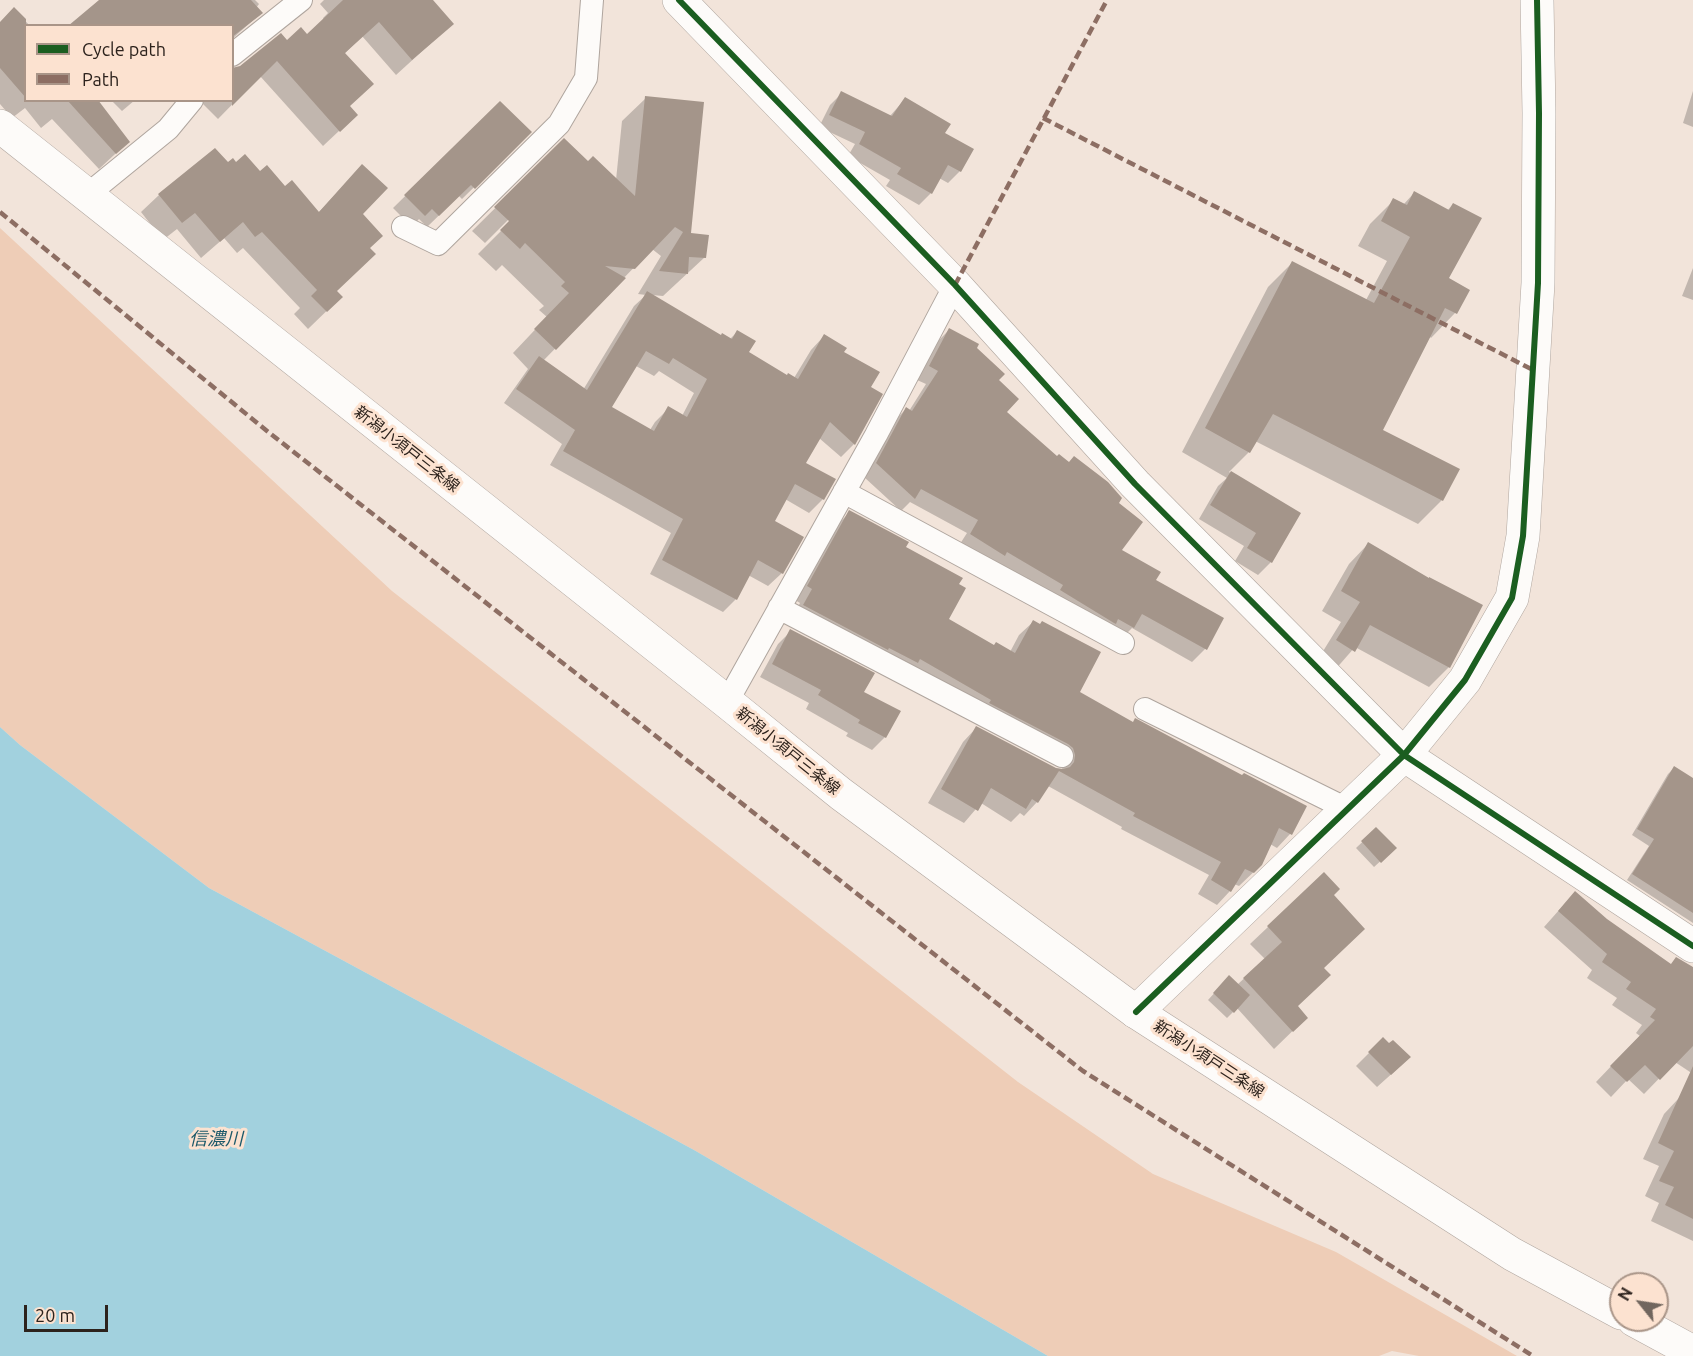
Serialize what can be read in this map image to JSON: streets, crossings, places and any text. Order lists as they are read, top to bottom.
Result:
{
  "streets": {
    "street": ["新潟小須戸三条線"]
  },
  "water": ["信濃川"],
  "legend": ["Cycle path", "Path"],
  "scale_bar": "20 m",
  "north": "top left"
}
